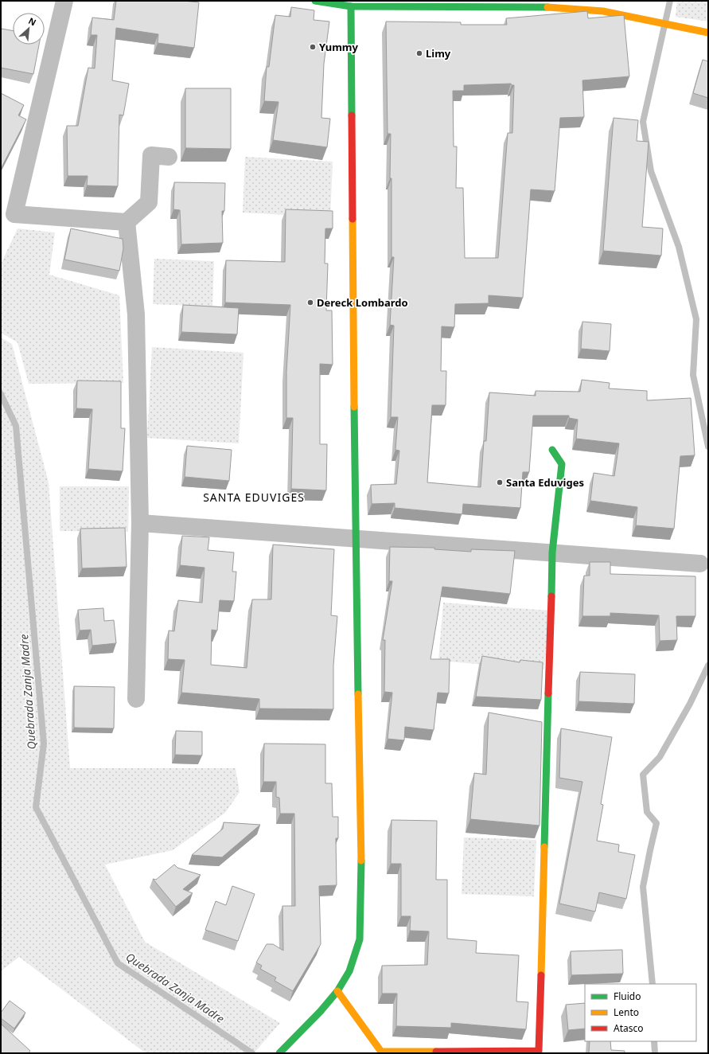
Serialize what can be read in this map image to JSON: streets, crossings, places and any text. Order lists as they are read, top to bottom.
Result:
{
  "districts": ["SANTA EDUVIGES"],
  "water": ["Quebrada Zanja Madre"],
  "places": [
    "Yummy",
    "Limy",
    "Dereck Lombardo",
    "Santa Eduviges"
  ],
  "legend": ["Fluido", "Lento", "Atasco"],
  "north": "top right"
}
